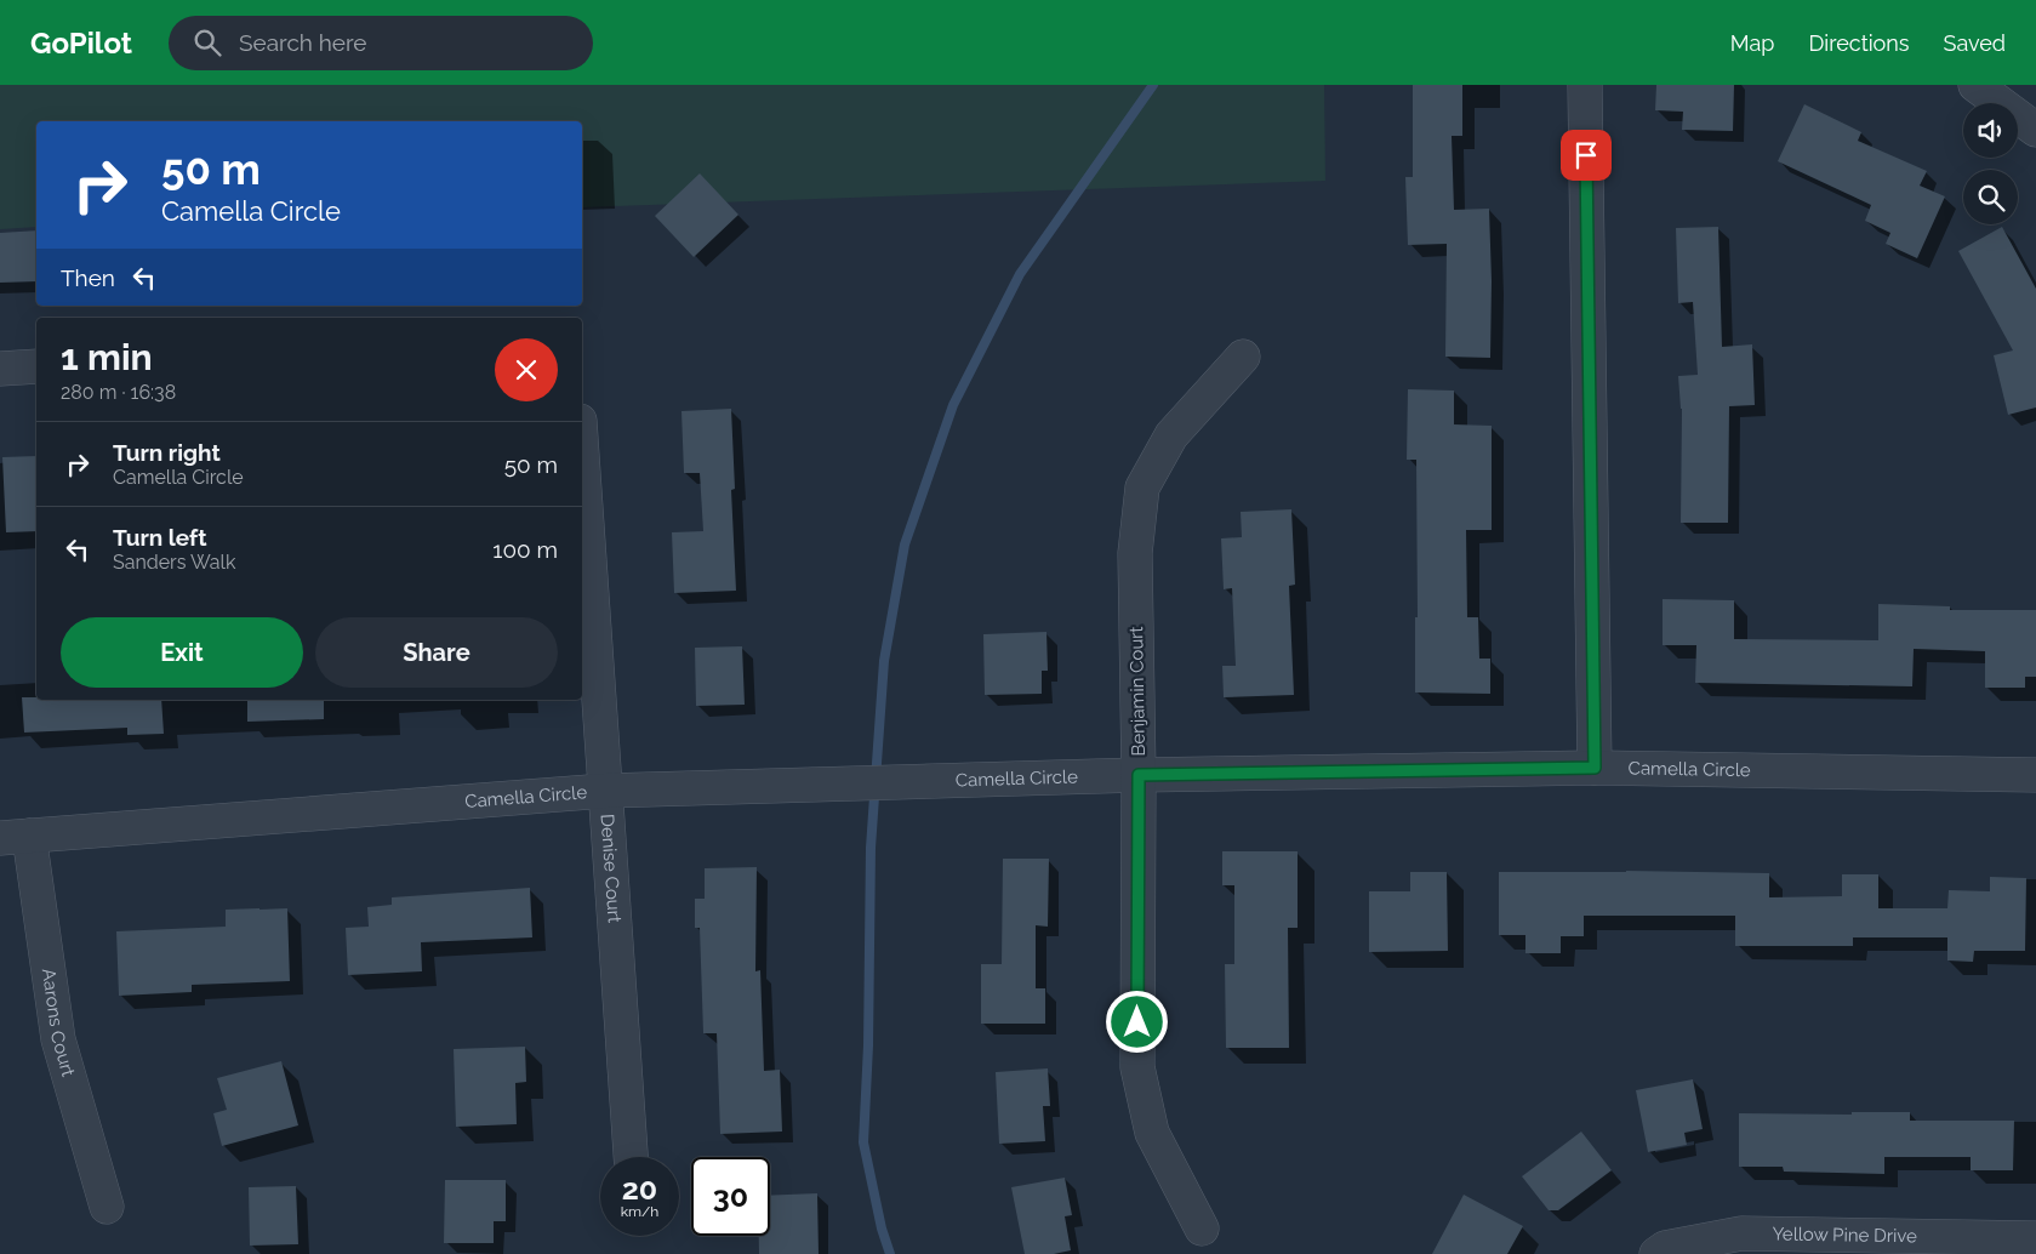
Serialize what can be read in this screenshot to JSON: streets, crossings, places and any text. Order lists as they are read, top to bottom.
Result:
{
  "streets": {
    "street": [
      "Benjamin Court",
      "Camella Circle",
      "Denise Court",
      "Aarons Court",
      "Yellow Pine Drive"
    ]
  },
  "crossings": [
    ["Benjamin Court", "Camella Circle"],
    ["Camella Circle", "Denise Court"],
    ["Camella Circle", "Aarons Court"]
  ],
  "page": {
    "header": "GoPilot",
    "search": "Search here",
    "nav": ["Map", "Directions", "Saved"],
    "turn": ["50 m", "Camella Circle"],
    "then": "Then",
    "heading": ["1 min", "280 m · 16:38"],
    "list": [
      {
        "name": "Turn right",
        "note": "Camella Circle",
        "value": "50 m"
      },
      {
        "name": "Turn left",
        "note": "Sanders Walk",
        "value": "100 m"
      }
    ],
    "buttons": ["Exit", "Share"],
    "speed": "20 km/h",
    "limit": "30"
  }
}
